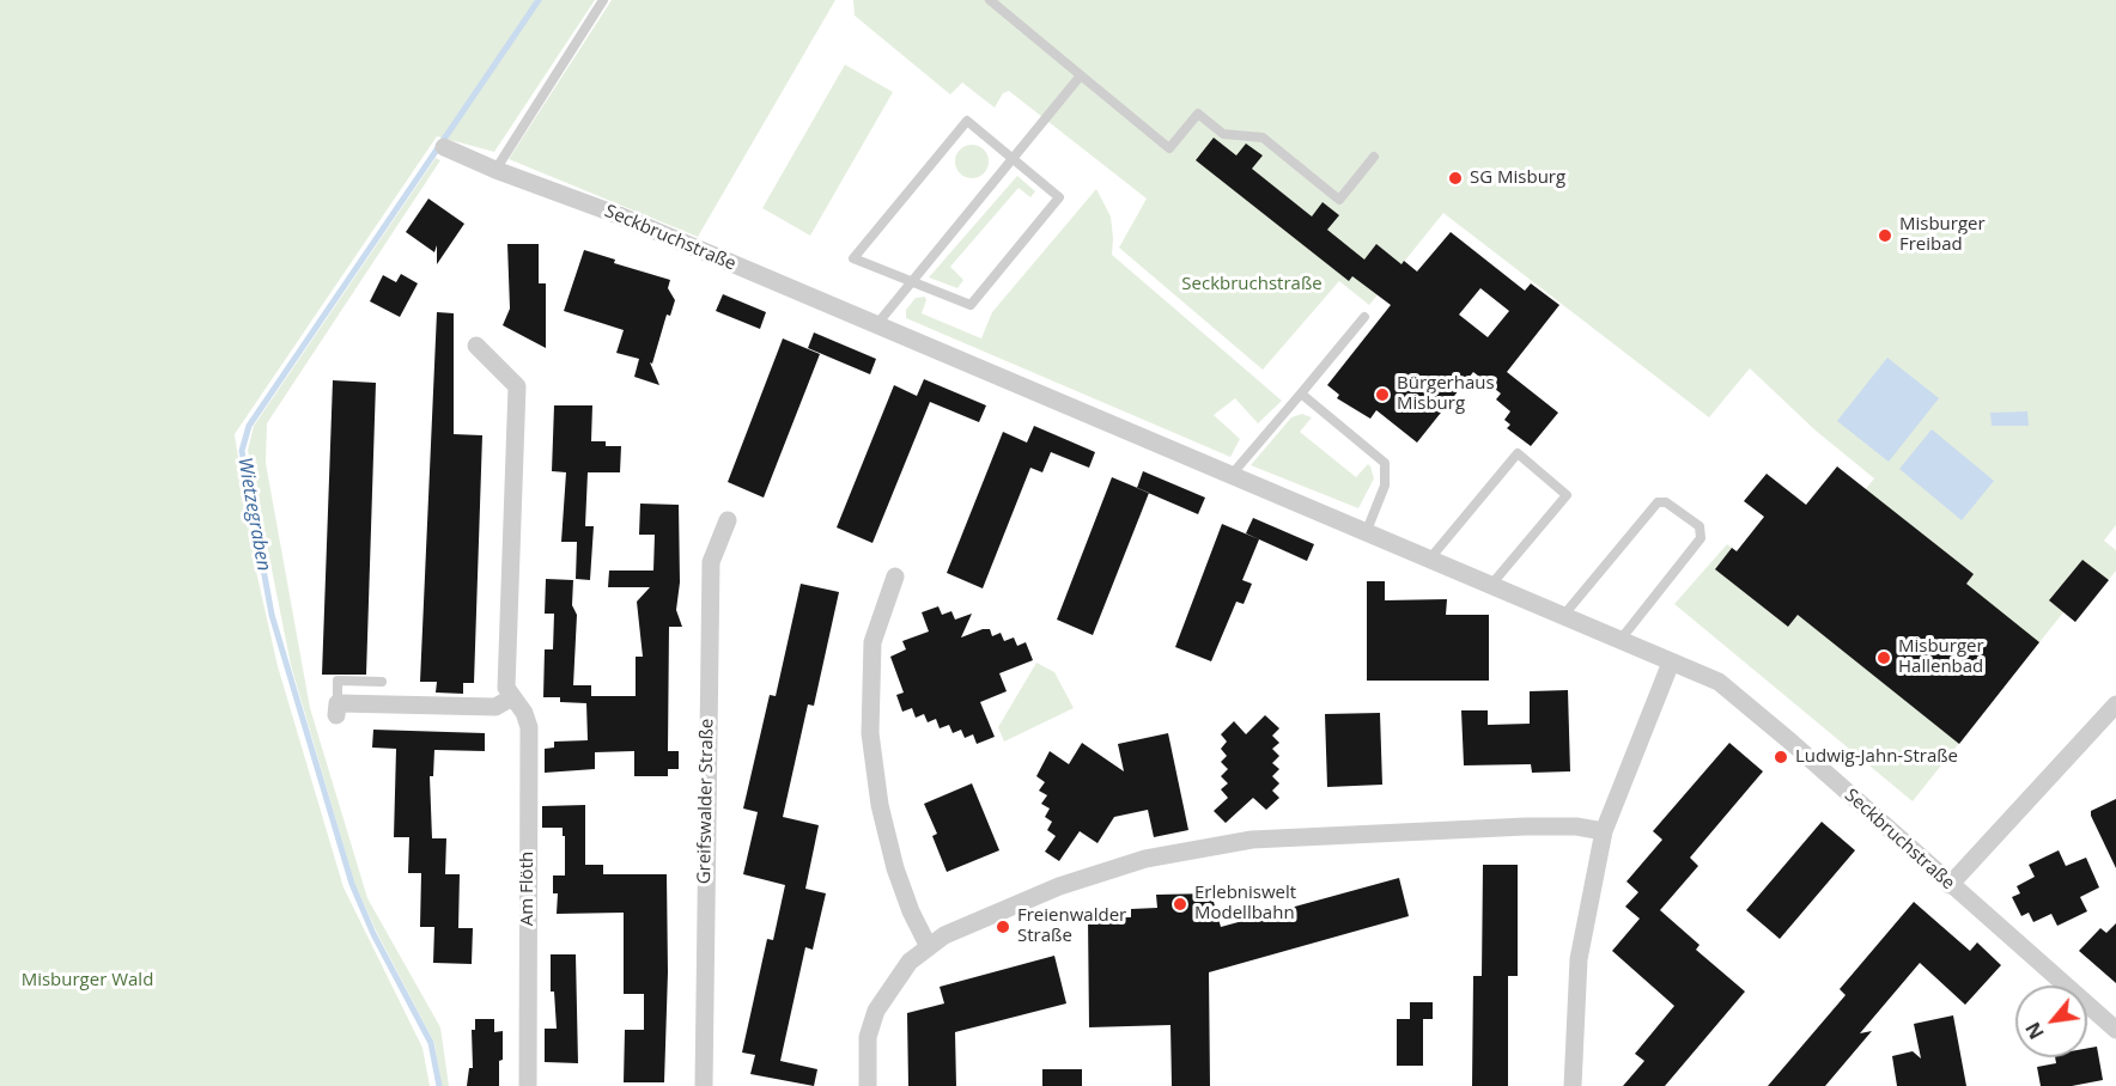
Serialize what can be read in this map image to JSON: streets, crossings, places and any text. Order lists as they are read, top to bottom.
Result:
{
  "streets": {
    "street": ["Seckbruchstraße", "Greifswalder Straße", "Am Flöth"]
  },
  "water": ["Wietzegraben"],
  "parks": ["Seckbruchstraße", "Misburger Wald"],
  "places": [
    "SG Misburg",
    "Misburger Freibad",
    "Bürgerhaus Misburg",
    "Misburger Hallenbad",
    "Ludwig-Jahn-Straße",
    "Erlebniswelt Modellbahn",
    "Freienwalder Straße"
  ],
  "north": "bottom left"
}
